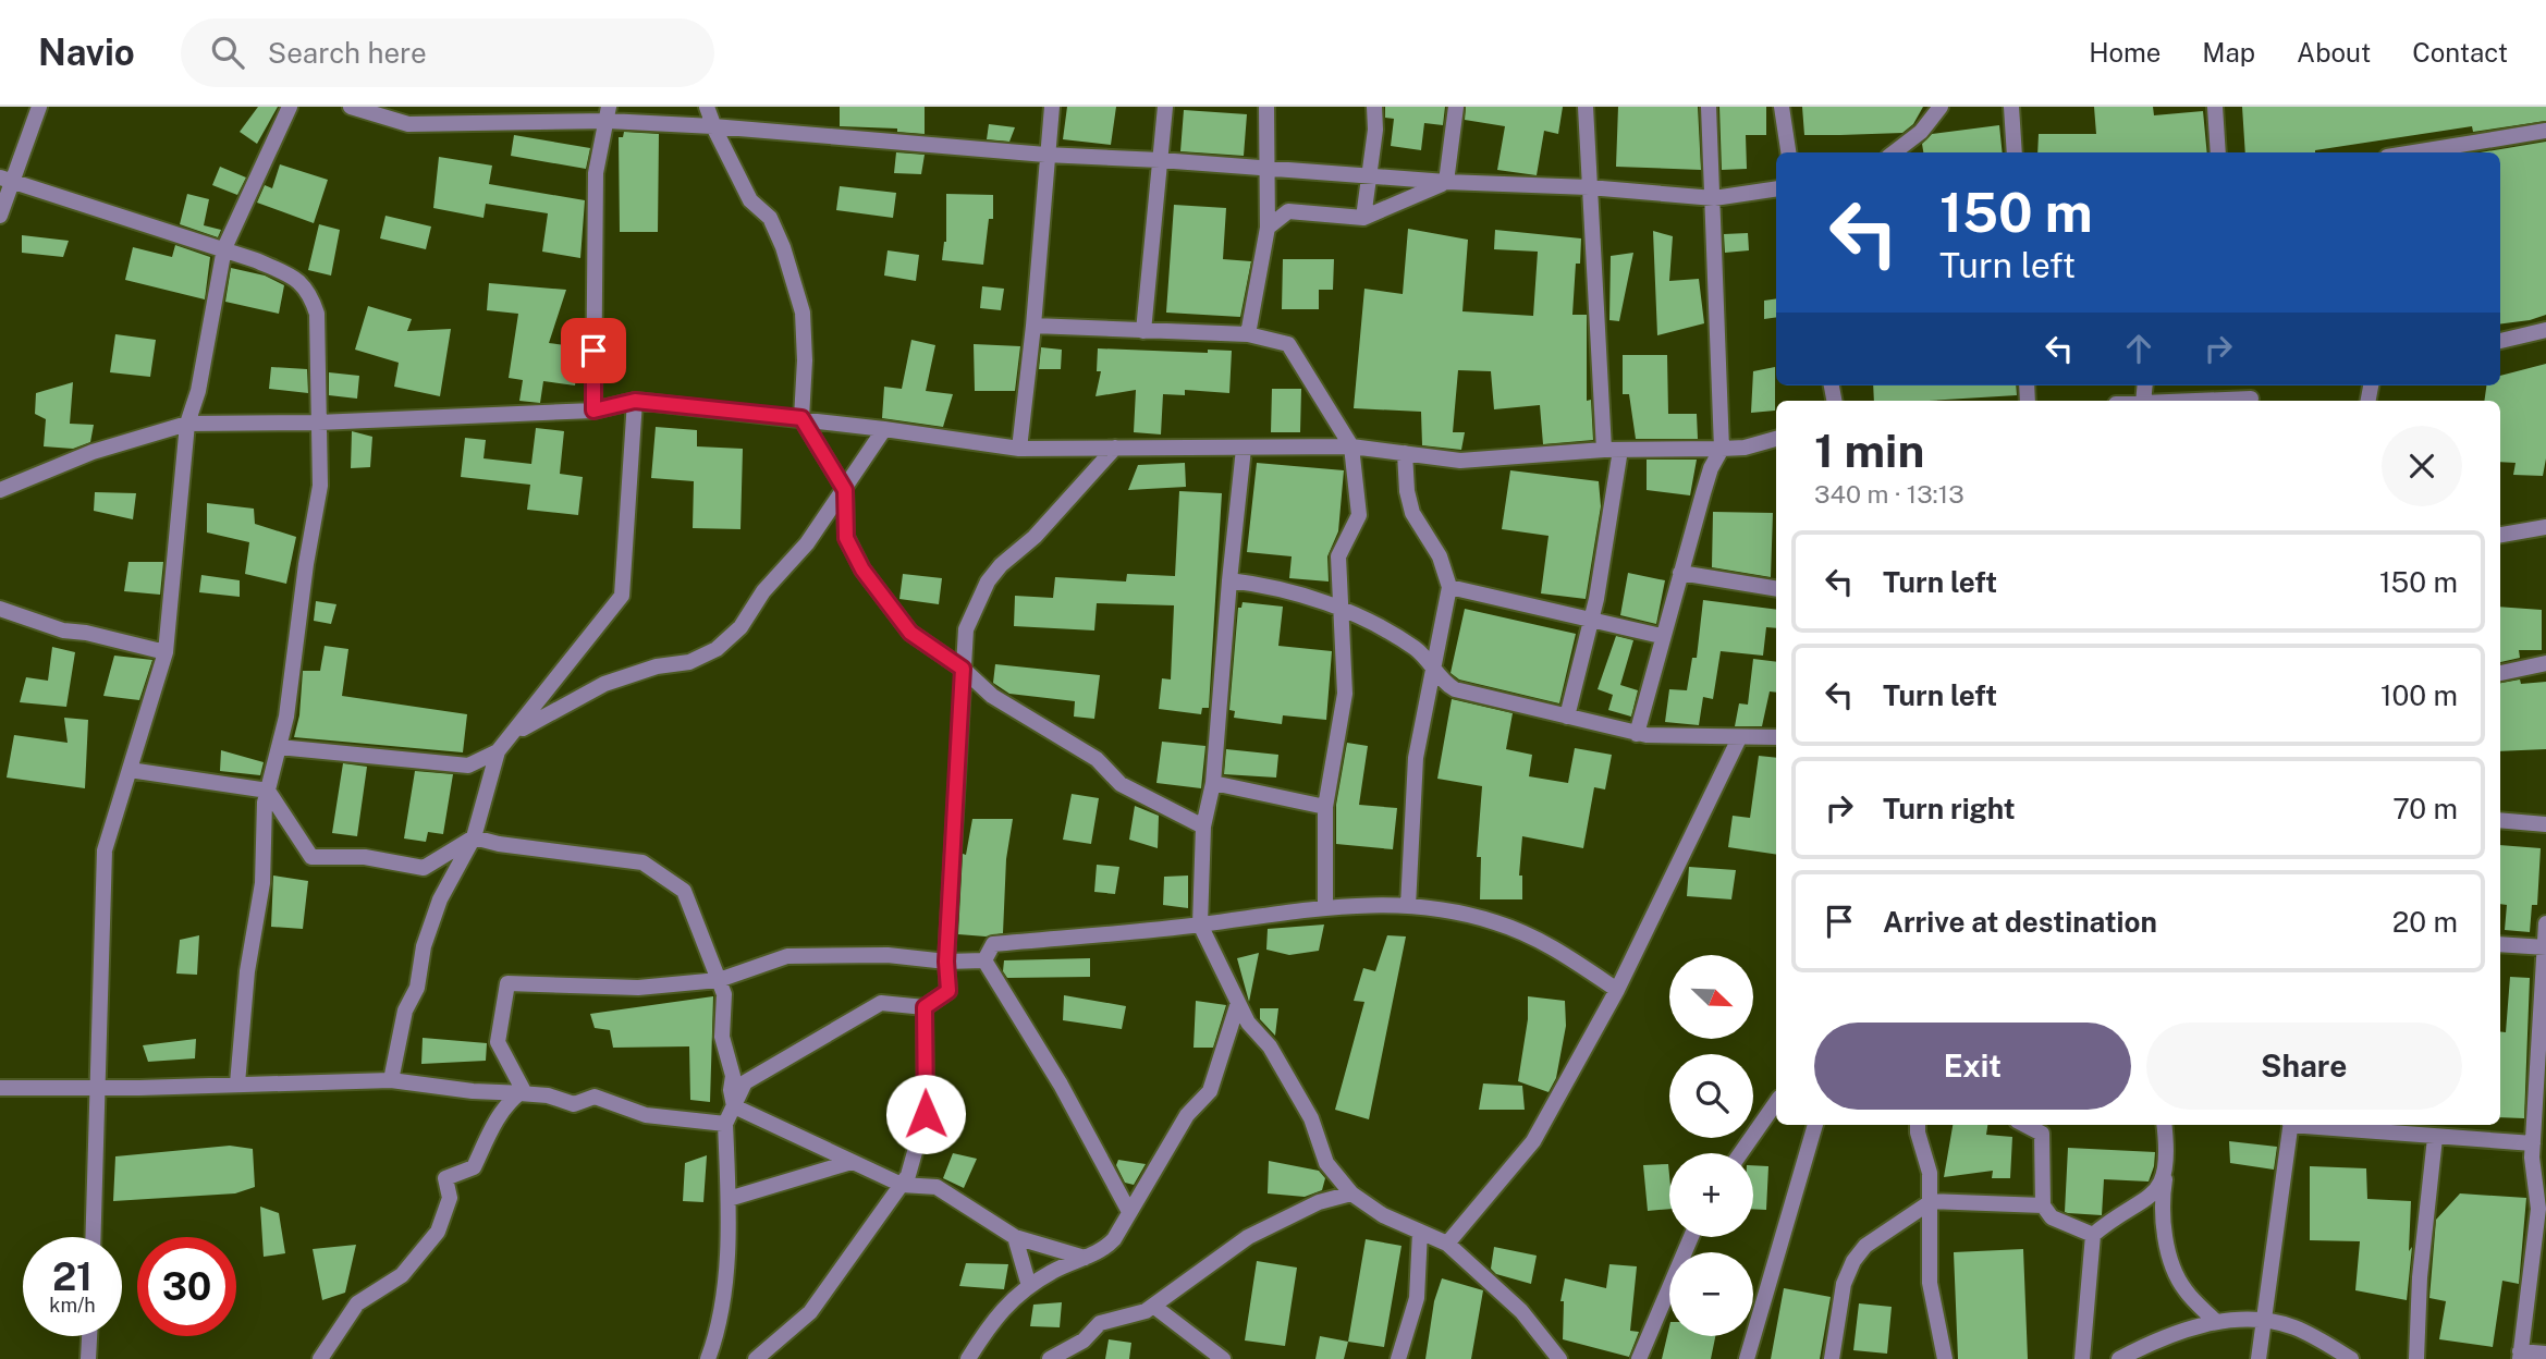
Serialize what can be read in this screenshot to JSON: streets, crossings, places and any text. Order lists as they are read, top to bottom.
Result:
{
  "north": "bottom right",
  "page": {
    "header": "Navio",
    "search": "Search here",
    "nav": [
      "Home",
      "Map",
      "About",
      "Contact"
    ],
    "turn": ["150 m", "Turn left"],
    "heading": ["1 min", "340 m · 13:13"],
    "list": [
      {
        "name": "Turn left",
        "value": "150 m"
      },
      {
        "name": "Turn left",
        "value": "100 m"
      },
      {
        "name": "Turn right",
        "value": "70 m"
      },
      {
        "name": "Arrive at destination",
        "value": "20 m"
      }
    ],
    "map_buttons": ["+", "−"],
    "buttons": ["Exit", "Share"],
    "speed": "21 km/h",
    "limit": "30"
  }
}
